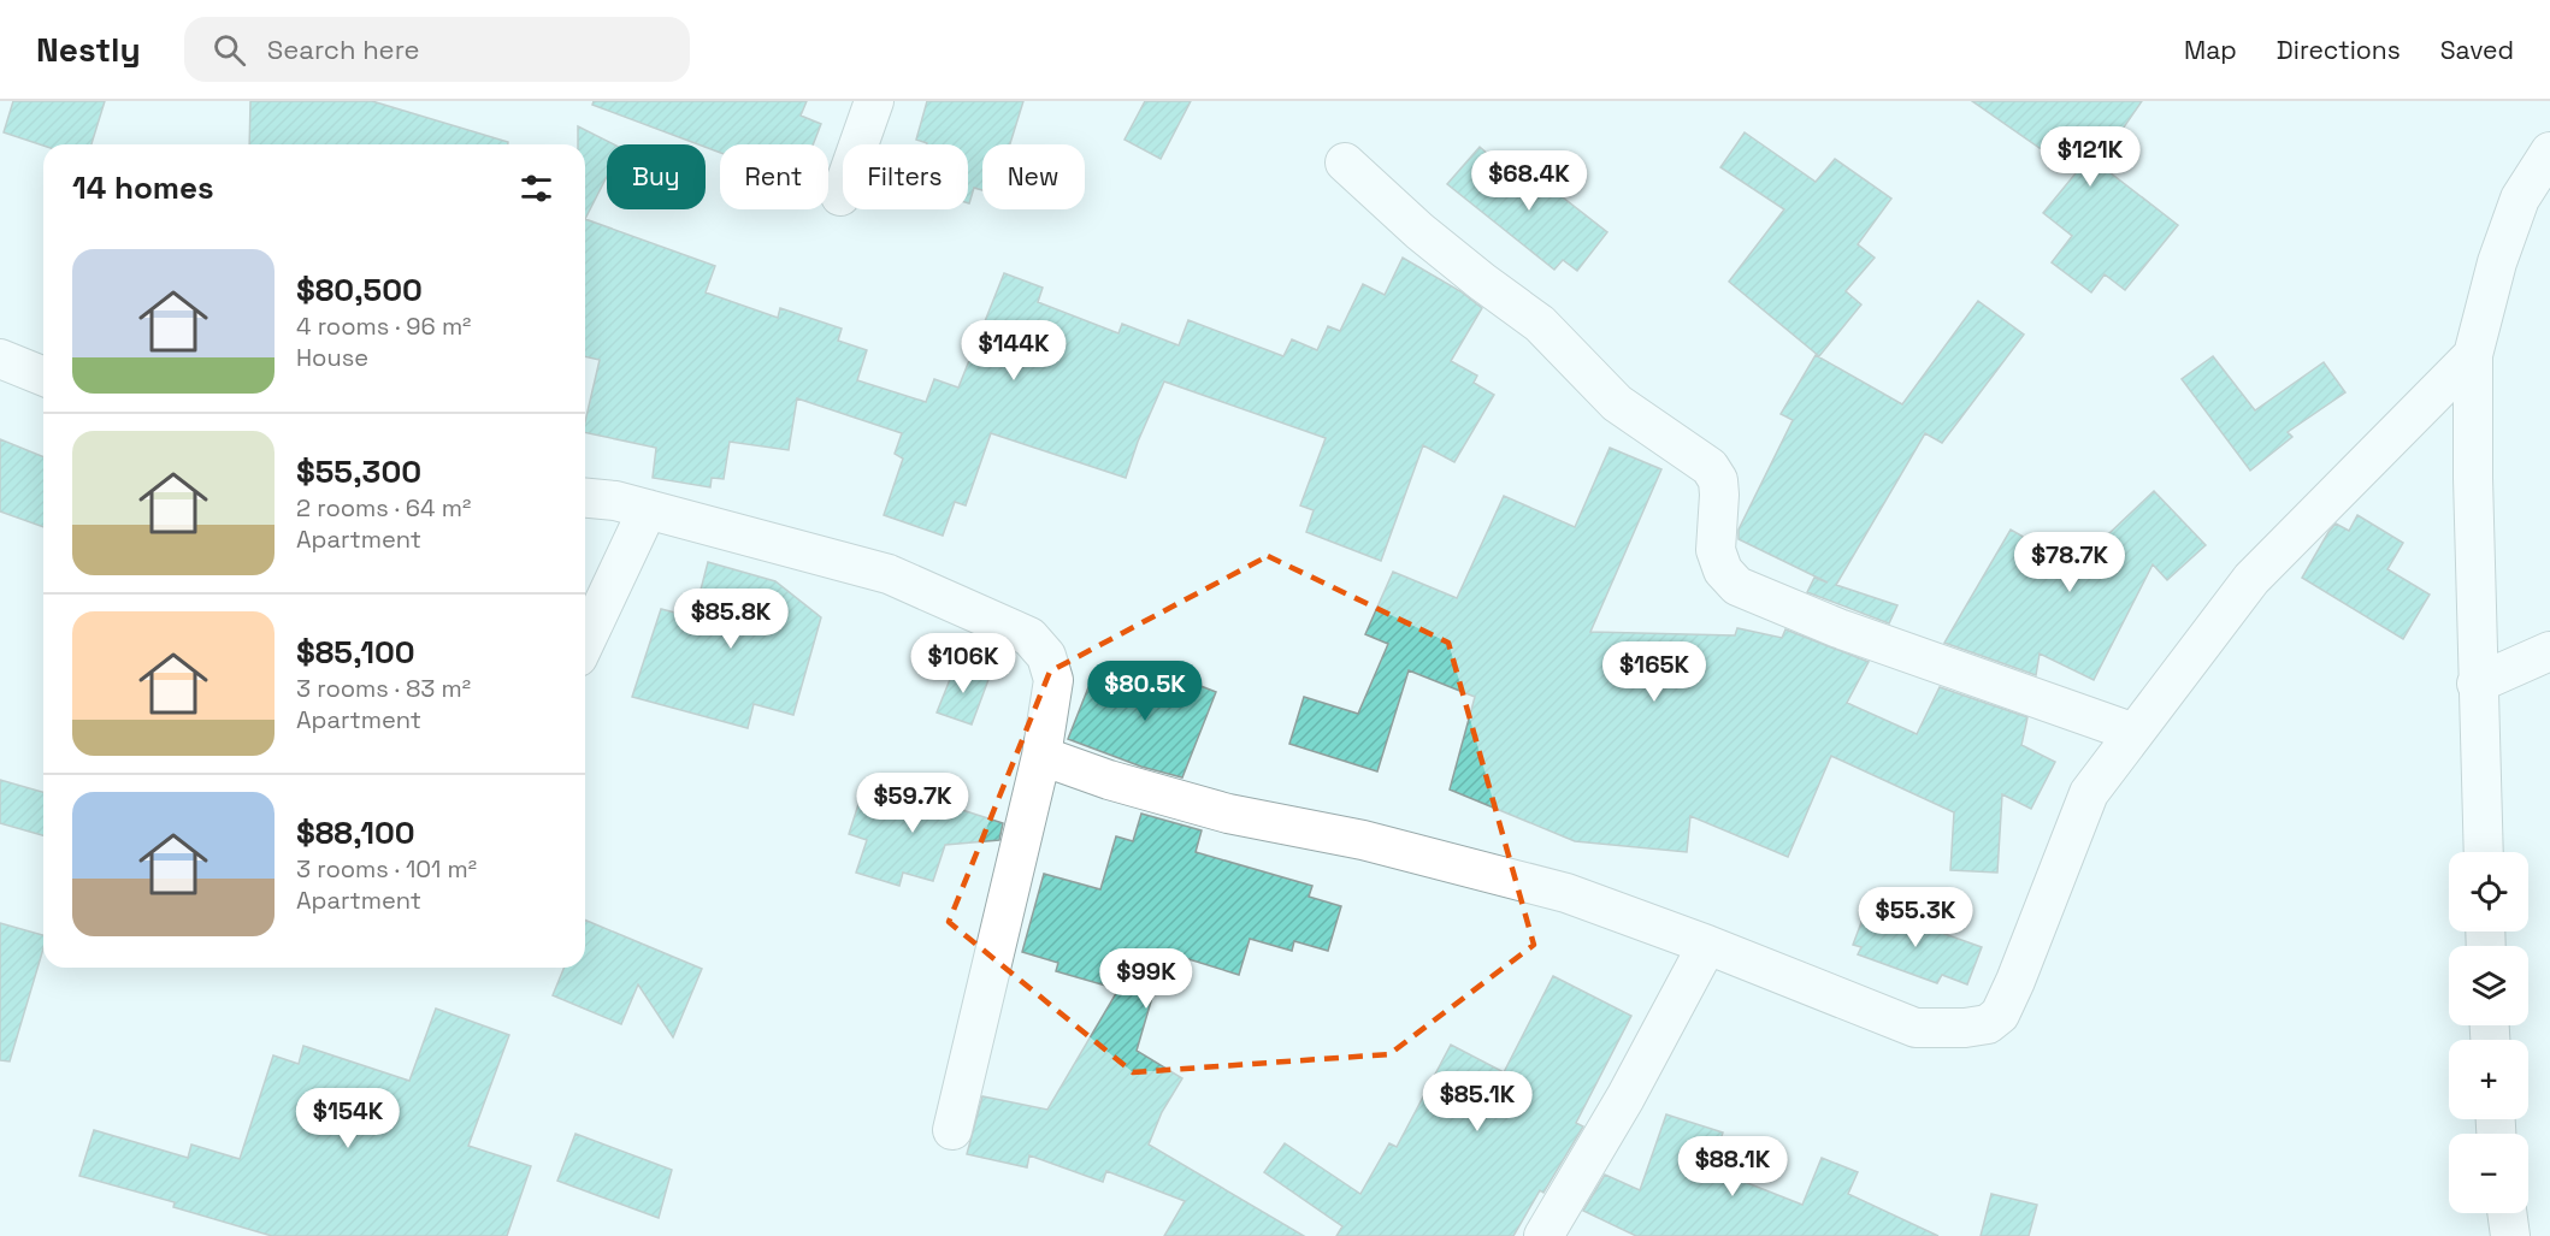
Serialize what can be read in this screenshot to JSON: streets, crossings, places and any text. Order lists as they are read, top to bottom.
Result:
{
  "page": {
    "header": "Nestly",
    "search": "Search here",
    "nav": ["Map", "Directions", "Saved"],
    "price": [
      "$121K",
      "$68.4K",
      "$144K",
      "$78.7K",
      "$85.8K",
      "$106K",
      "$165K",
      "$80.5K",
      "$59.7K",
      "$55.3K",
      "$99K",
      "$85.1K",
      "$154K",
      "$88.1K"
    ],
    "chip": [
      "Buy",
      "Rent",
      "Filters",
      "New"
    ],
    "heading": "14 homes",
    "list": [
      {
        "name": "$80,500",
        "note": "4 rooms · 96 m² · House"
      },
      {
        "name": "$55,300",
        "note": "2 rooms · 64 m² · Apartment"
      },
      {
        "name": "$85,100",
        "note": "3 rooms · 83 m² · Apartment"
      },
      {
        "name": "$88,100",
        "note": "3 rooms · 101 m² · Apartment"
      }
    ],
    "map_buttons": ["+", "−"]
  }
}
